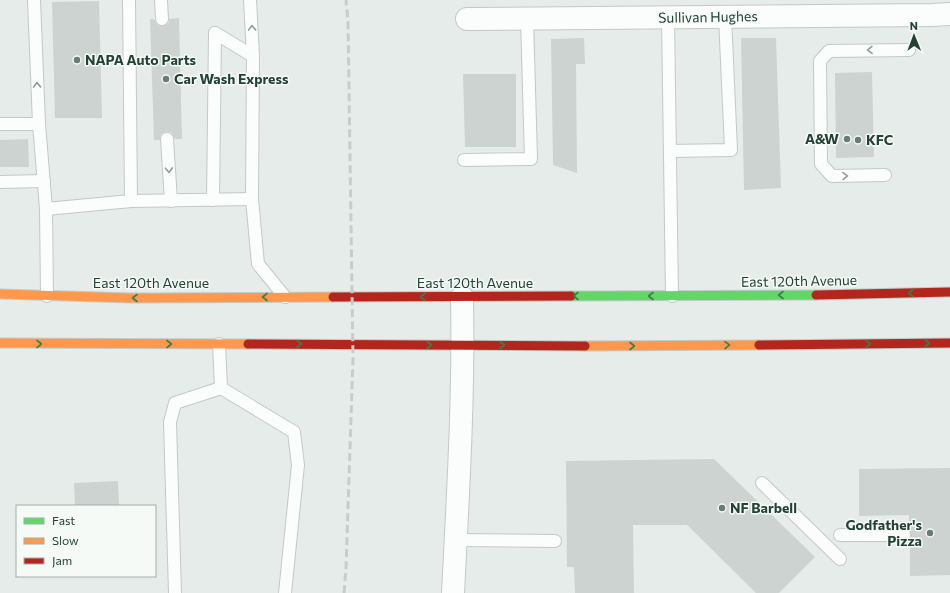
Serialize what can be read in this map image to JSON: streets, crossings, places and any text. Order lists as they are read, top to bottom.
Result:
{
  "streets": {
    "main road": ["East 120th Avenue"],
    "street": ["Sullivan Hughes"]
  },
  "places": [
    "NAPA Auto Parts",
    "Car Wash Express",
    "A&W",
    "KFC",
    "NF Barbell",
    "Godfather's Pizza"
  ],
  "legend": ["Fast", "Slow", "Jam"],
  "north": "top"
}
